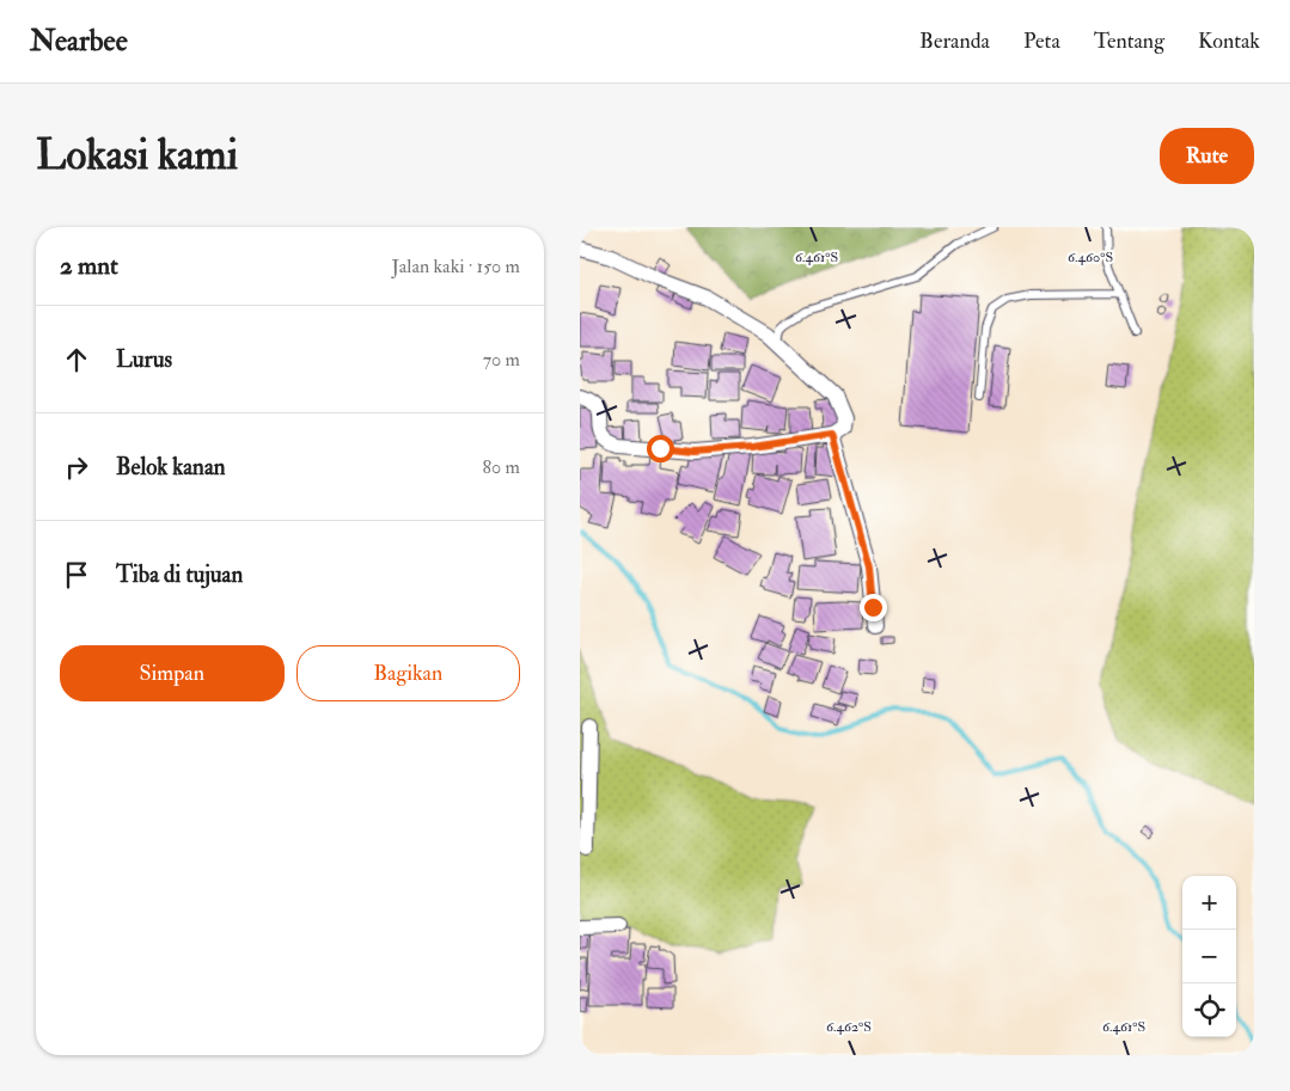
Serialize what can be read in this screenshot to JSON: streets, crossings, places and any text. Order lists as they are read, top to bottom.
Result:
{
  "page": {
    "header": "Nearbee",
    "nav": [
      "Beranda",
      "Peta",
      "Tentang",
      "Kontak"
    ],
    "buttons": [
      "Rute",
      ["Simpan", "Bagikan"]
    ],
    "title": "Lokasi kami",
    "heading": ["2 mnt", "Jalan kaki · 150 m"],
    "list": [
      ["Lurus", "70 m"],
      ["Belok kanan", "80 m"],
      "Tiba di tujuan"
    ],
    "map_buttons": ["+", "−"]
  },
  "coordinates": ["6.461°S", "6.460°S", "6.462°S"]
}
